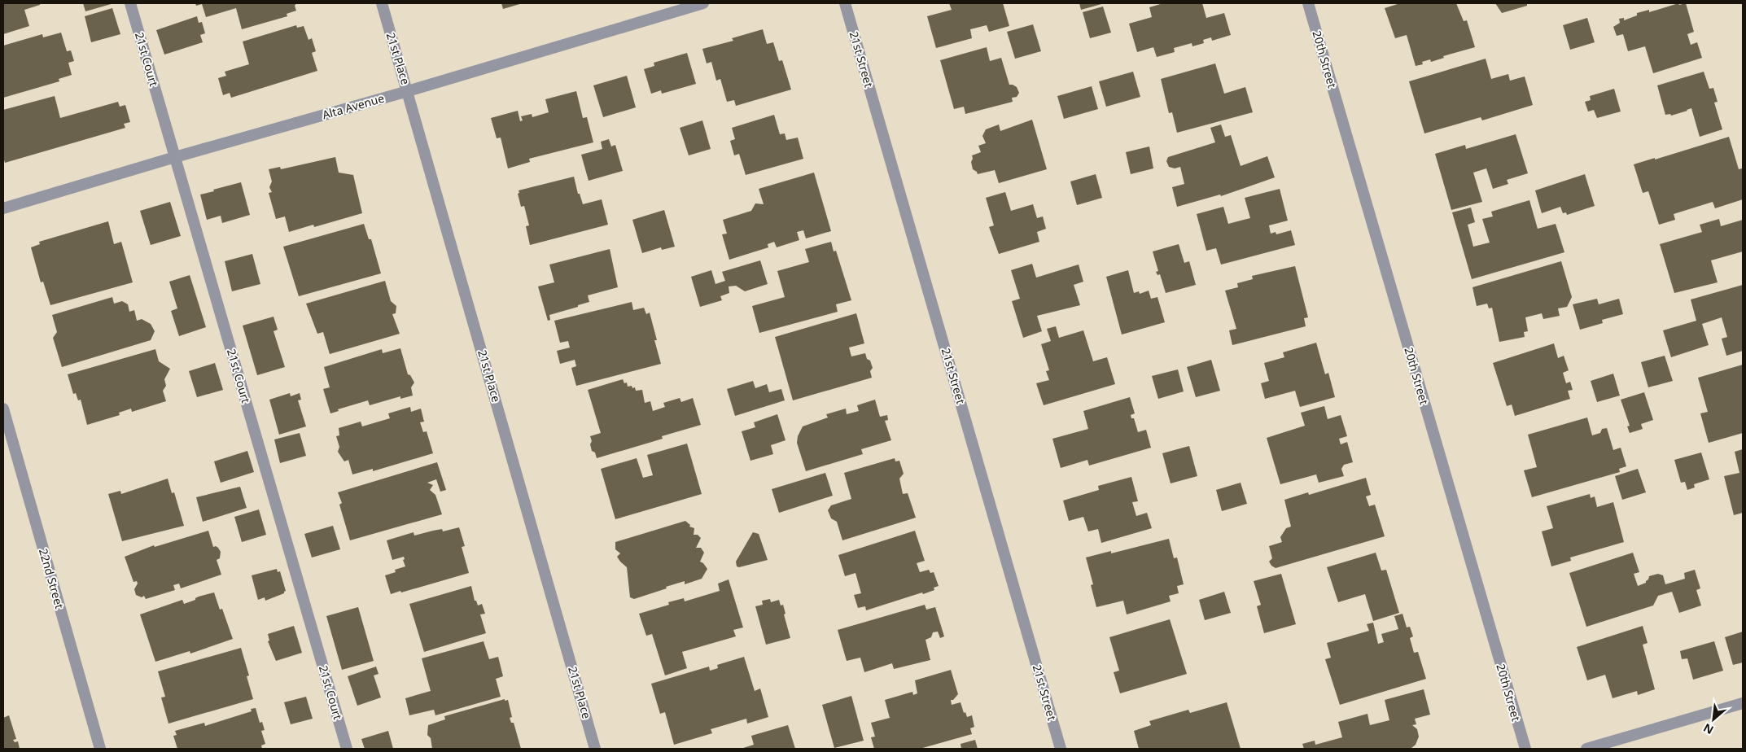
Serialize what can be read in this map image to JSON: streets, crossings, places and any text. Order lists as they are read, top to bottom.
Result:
{
  "streets": {
    "street": [
      "21st Place",
      "21st Court",
      "21st Street",
      "20th Street",
      "Alta Avenue",
      "22nd Street"
    ]
  },
  "crossings": [
    ["21st Place", "Alta Avenue"],
    ["21st Court", "Alta Avenue"]
  ],
  "north": "bottom left"
}
